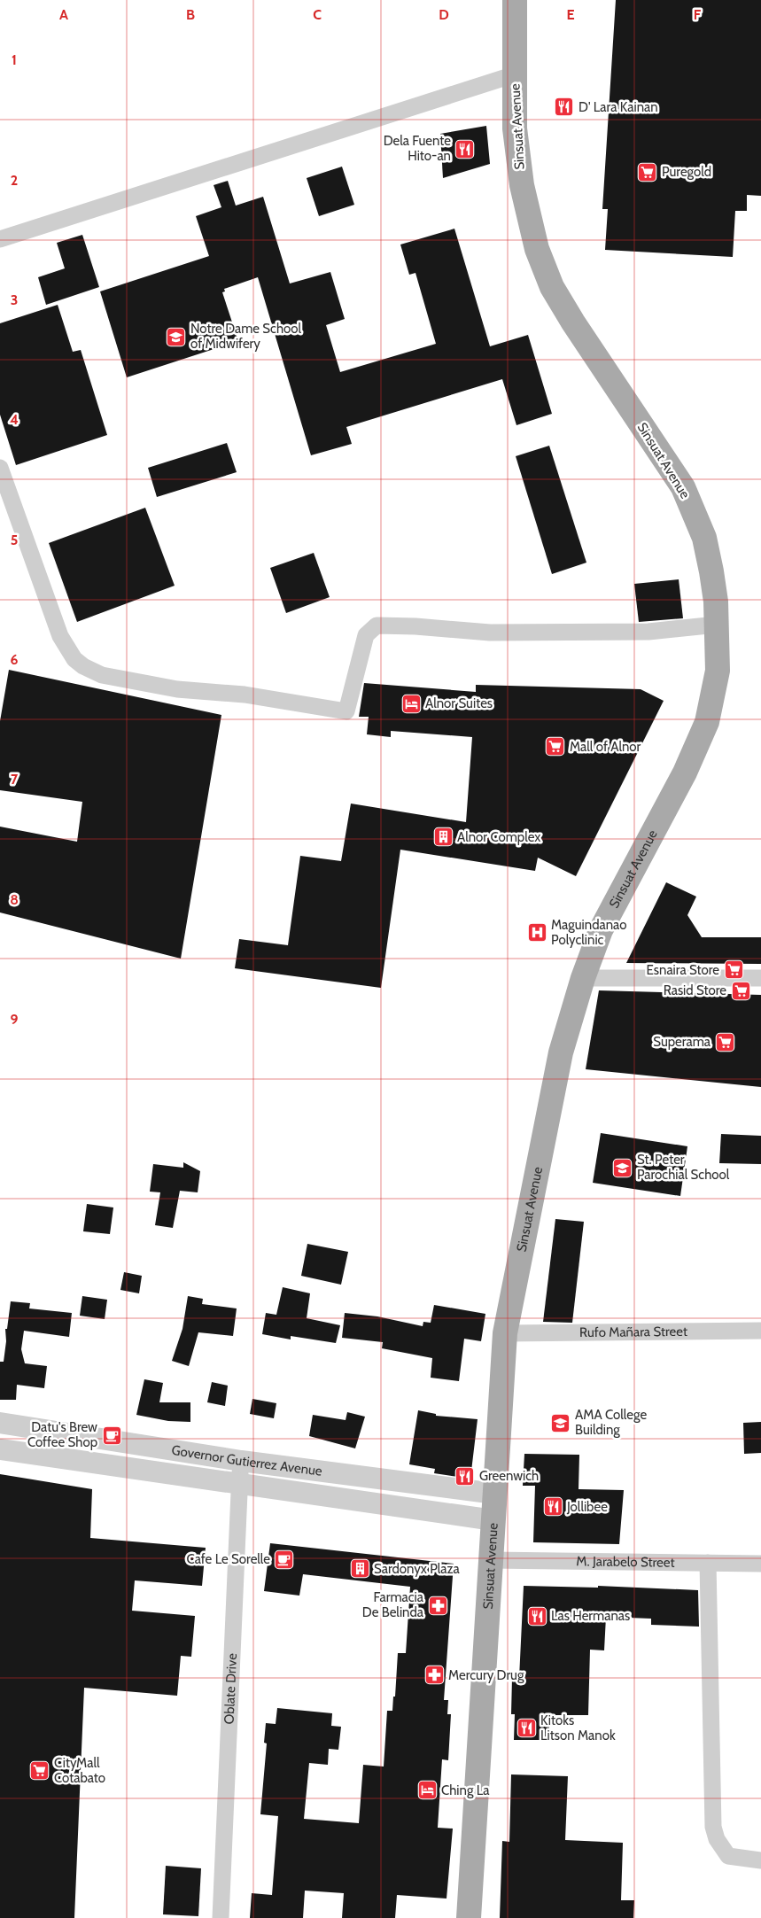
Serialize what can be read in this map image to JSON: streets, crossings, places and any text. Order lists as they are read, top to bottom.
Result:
{
  "streets": {
    "main road": ["Sinsuat Avenue"],
    "street": [
      "Rufo Mañara Street",
      "Governor Gutierrez Avenue",
      "M. Jarabelo Street",
      "Oblate Drive"
    ]
  },
  "crossings": [
    ["Sinsuat Avenue", "Rufo Mañara Street"],
    ["Sinsuat Avenue", "Governor Gutierrez Avenue"],
    ["Sinsuat Avenue", "M. Jarabelo Street"],
    ["Governor Gutierrez Avenue", "Oblate Drive"]
  ],
  "places": {
    "restaurant": [
      "D' Lara Kainan",
      "Dela Fuente Hito-an",
      "Greenwich",
      "Jollibee",
      "Las Hermanas",
      "Kitoks Litson Manok"
    ],
    "supermarket": [
      "Puregold",
      "Mall of Alnor",
      "Esnaira Store",
      "Rasid Store",
      "Superama",
      "CityMall Cotabato"
    ],
    "school or university": ["Notre Dame School of Midwifery", "St. Peter Parochial School", "AMA College Building"],
    "hotel": ["Alnor Suites", "Ching La"],
    "building": ["Alnor Complex", "Sardonyx Plaza"],
    "hospital": ["Maguindanao Polyclinic"],
    "cafe": ["Datu's Brew Coffee Shop", "Cafe Le Sorelle"],
    "pharmacy": ["Farmacia De Belinda", "Mercury Drug"]
  },
  "grid": {
    "columns": [
      "A",
      "B",
      "C",
      "D",
      "E",
      "F"
    ],
    "rows": [
      "1",
      "2",
      "3",
      "4",
      "5",
      "6",
      "7",
      "8",
      "9"
    ]
  }
}
